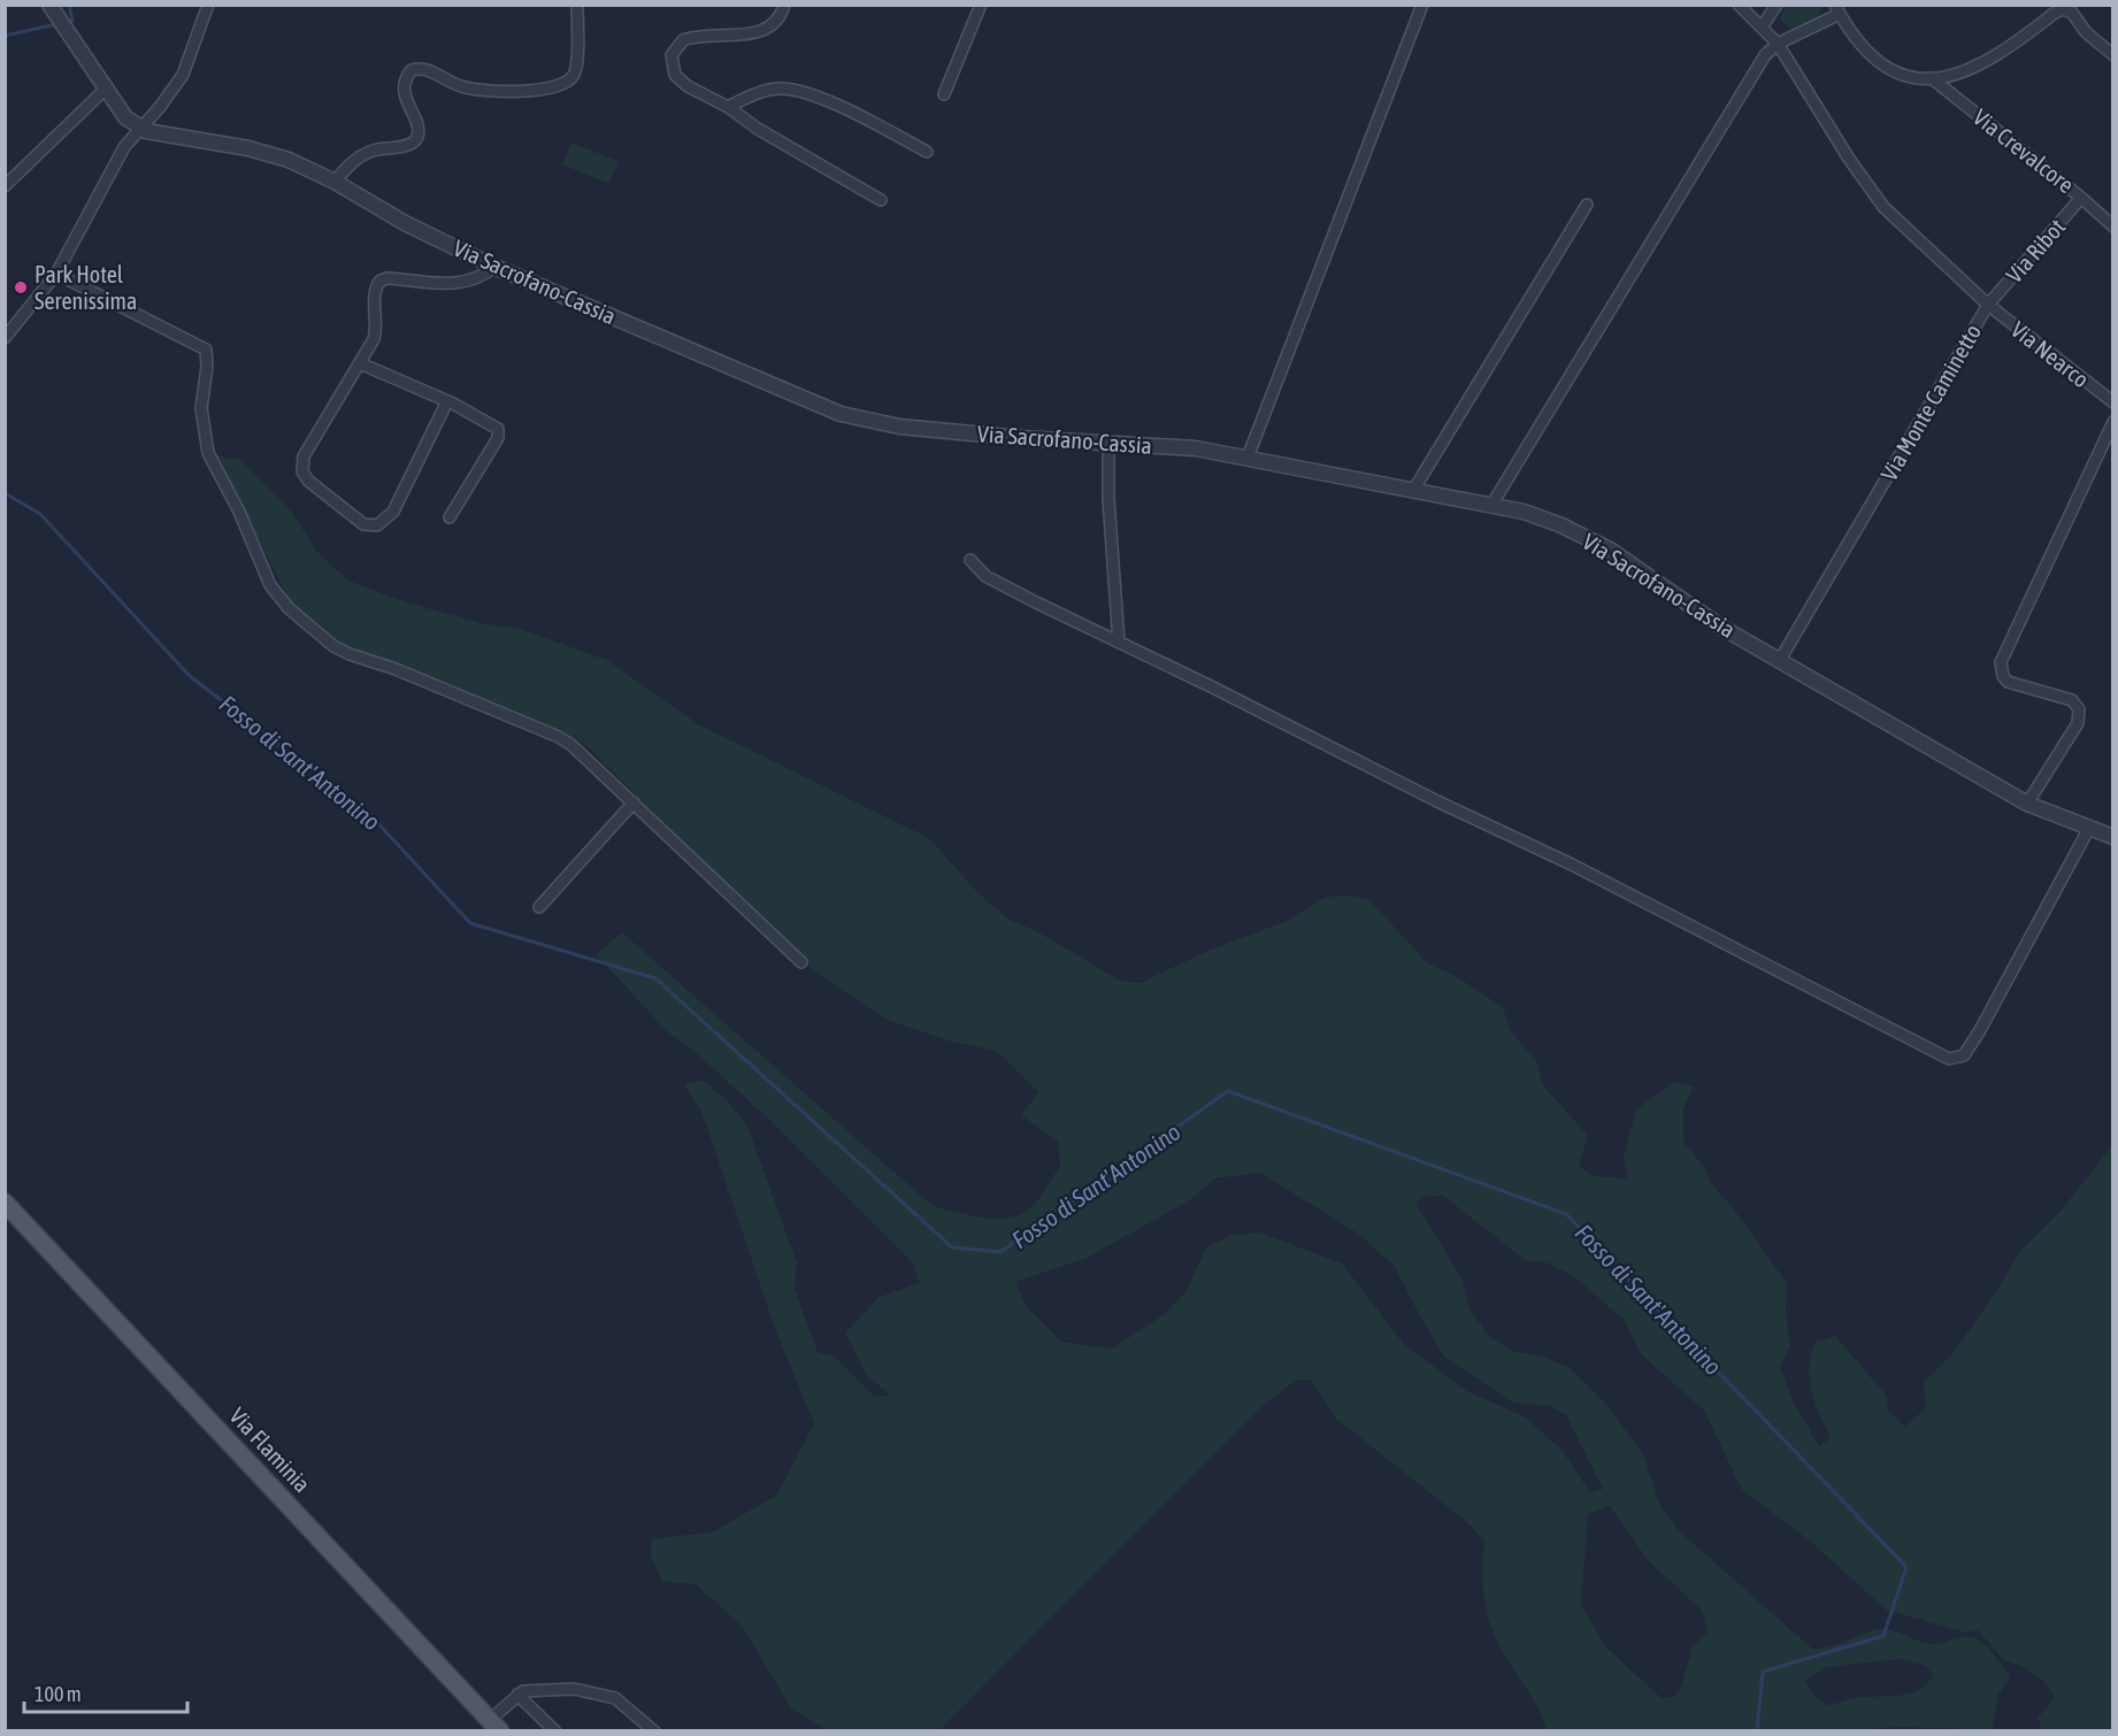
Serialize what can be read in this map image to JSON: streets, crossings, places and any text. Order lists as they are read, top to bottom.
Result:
{
  "streets": {
    "main road": ["Via Flaminia"],
    "street": [
      "Via Crevalcore",
      "Via Ribot",
      "Via Sacrofano-Cassia",
      "Via Nearco",
      "Via Monte Caminetto"
    ]
  },
  "crossings": [
    ["Via Crevalcore", "Via Ribot"],
    ["Via Ribot", "Via Nearco"],
    ["Via Ribot", "Via Monte Caminetto"],
    ["Via Sacrofano-Cassia", "Via Monte Caminetto"],
    ["Via Nearco", "Via Monte Caminetto"]
  ],
  "water": ["Fosso di Sant'Antonino"],
  "places": ["Park Hotel Serenissima"],
  "scale_bar": "100 m"
}
